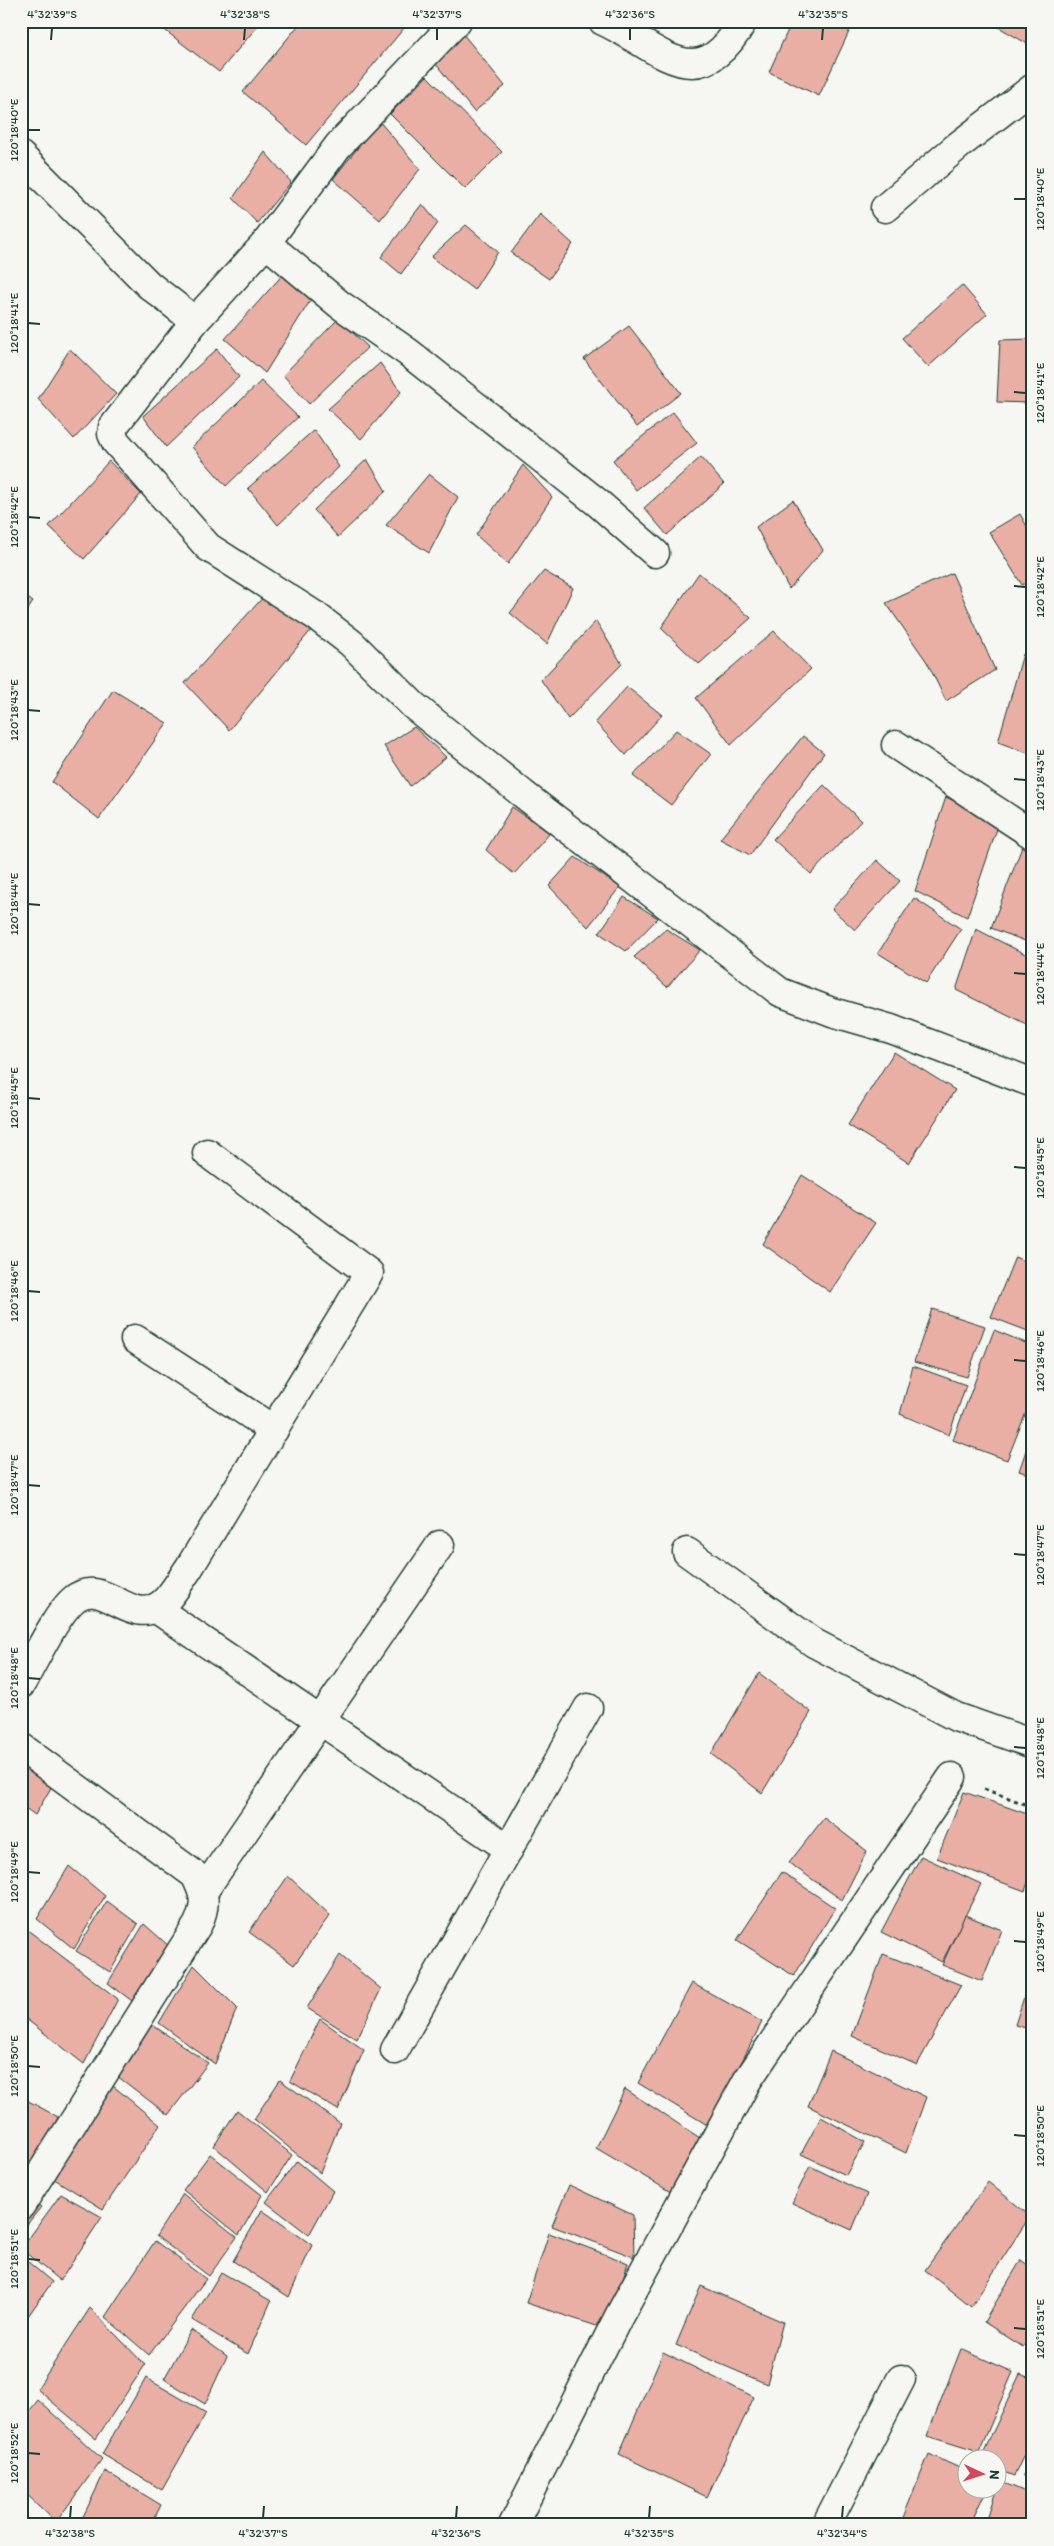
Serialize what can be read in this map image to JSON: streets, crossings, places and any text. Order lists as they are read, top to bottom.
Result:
{
  "north": "right",
  "coordinates": [
    "4°32'39\"S",
    "4°32'38\"S",
    "4°32'37\"S",
    "4°32'36\"S",
    "4°32'35\"S",
    "120°18'40\"E",
    "120°18'41\"E",
    "120°18'42\"E",
    "120°18'43\"E",
    "120°18'44\"E",
    "120°18'45\"E",
    "120°18'46\"E",
    "120°18'47\"E",
    "120°18'48\"E",
    "120°18'49\"E",
    "120°18'50\"E",
    "120°18'51\"E",
    "120°18'52\"E",
    "4°32'34\"S"
  ]
}
